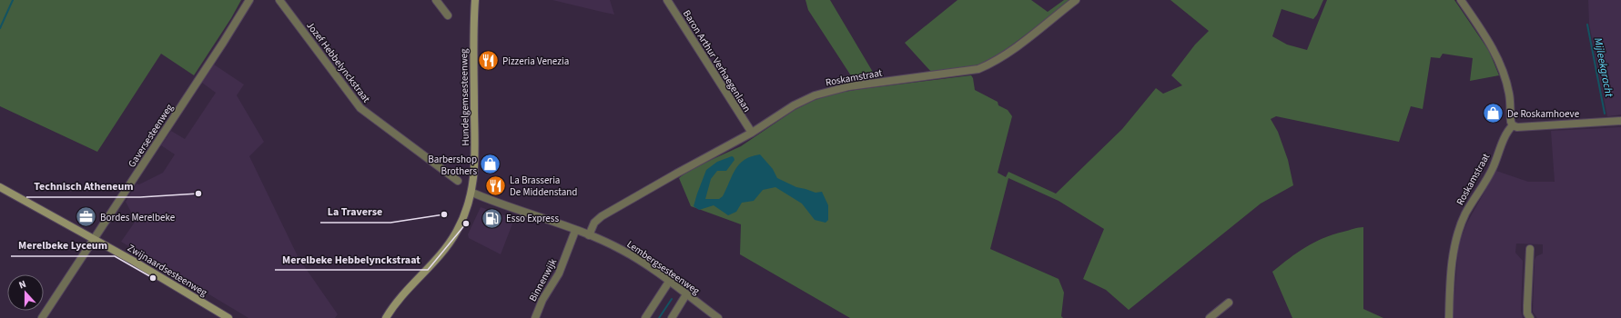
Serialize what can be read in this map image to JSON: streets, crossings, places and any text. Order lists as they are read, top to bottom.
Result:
{
  "streets": {
    "main road": ["Hundelgemsesteenweg", "Zwijnaardsesteenweg"],
    "street": [
      "Baron Arthur Verhaegenlaan",
      "Jozef Hebbelynckstraat",
      "Roskamstraat",
      "Gaversesteenweg",
      "Lembergsesteenweg",
      "Binnenwijk"
    ]
  },
  "crossings": [
    ["Baron Arthur Verhaegenlaan", "Roskamstraat"],
    ["Roskamstraat", "Lembergsesteenweg"],
    ["Hundelgemsesteenweg", "Lembergsesteenweg"],
    ["Gaversesteenweg", "Zwijnaardsesteenweg"],
    ["Lembergsesteenweg", "Binnenwijk"]
  ],
  "water": ["Mijleekgracht"],
  "places": {
    "restaurant": ["Pizzeria Venezia", "La Brasseria De Middenstand"],
    "shop": ["De Roskamhoeve", "Barbershop Brothers"],
    "other": [
      "Technisch Atheneum",
      "La Traverse",
      "Merelbeke Hebbelynckstraat",
      "Merelbeke Lyceum"
    ],
    "office": ["Bordes Merelbeke"],
    "fuel station": ["Esso Express"]
  },
  "north": "top"
}
